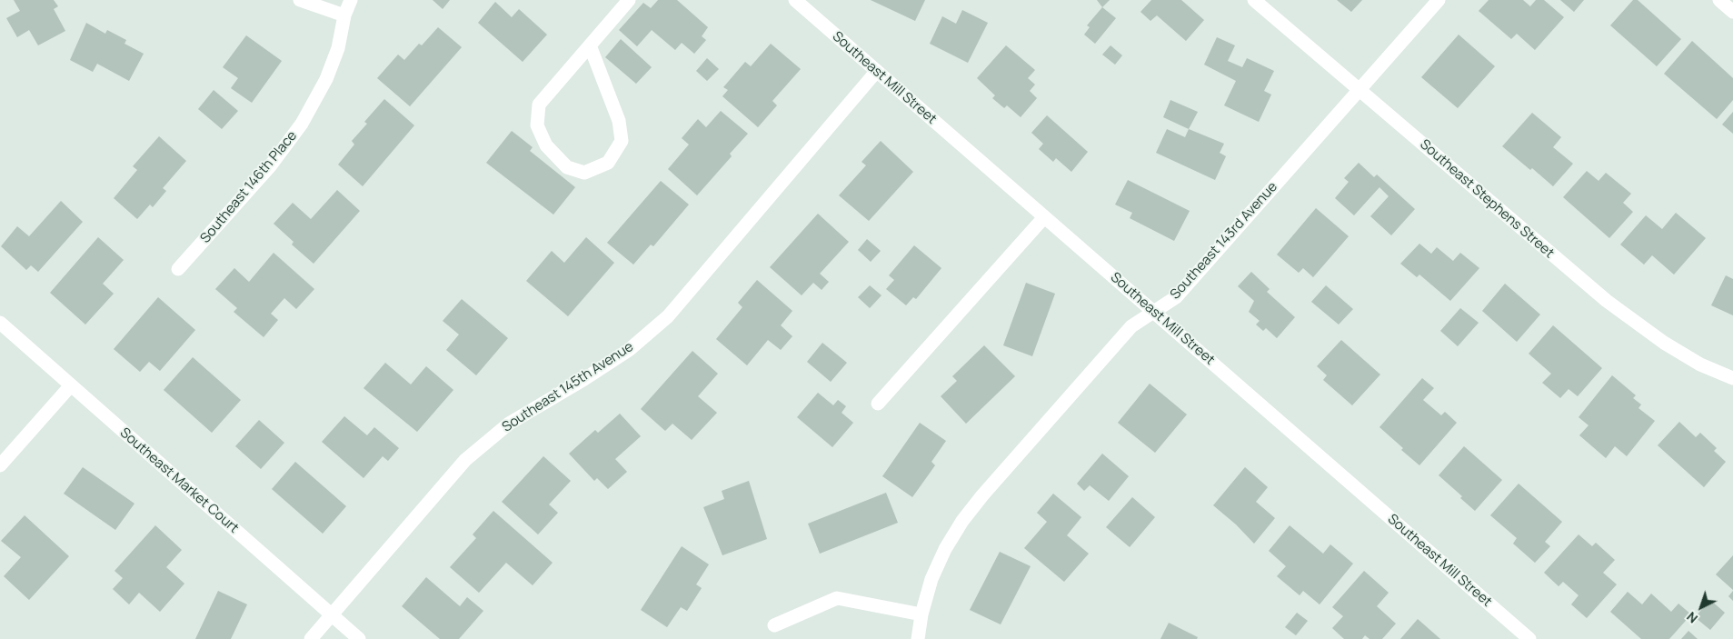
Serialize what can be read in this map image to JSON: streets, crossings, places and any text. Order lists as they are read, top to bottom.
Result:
{
  "streets": {
    "street": [
      "Southeast Mill Street",
      "Southeast 146th Place",
      "Southeast Stephens Street",
      "Southeast 143rd Avenue",
      "Southeast 145th Avenue",
      "Southeast Market Court"
    ]
  },
  "crossings": [
    ["Southeast Mill Street", "Southeast 143rd Avenue"],
    ["Southeast Mill Street", "Southeast 145th Avenue"],
    ["Southeast Stephens Street", "Southeast 143rd Avenue"],
    ["Southeast 145th Avenue", "Southeast Market Court"]
  ],
  "north": "bottom left"
}
